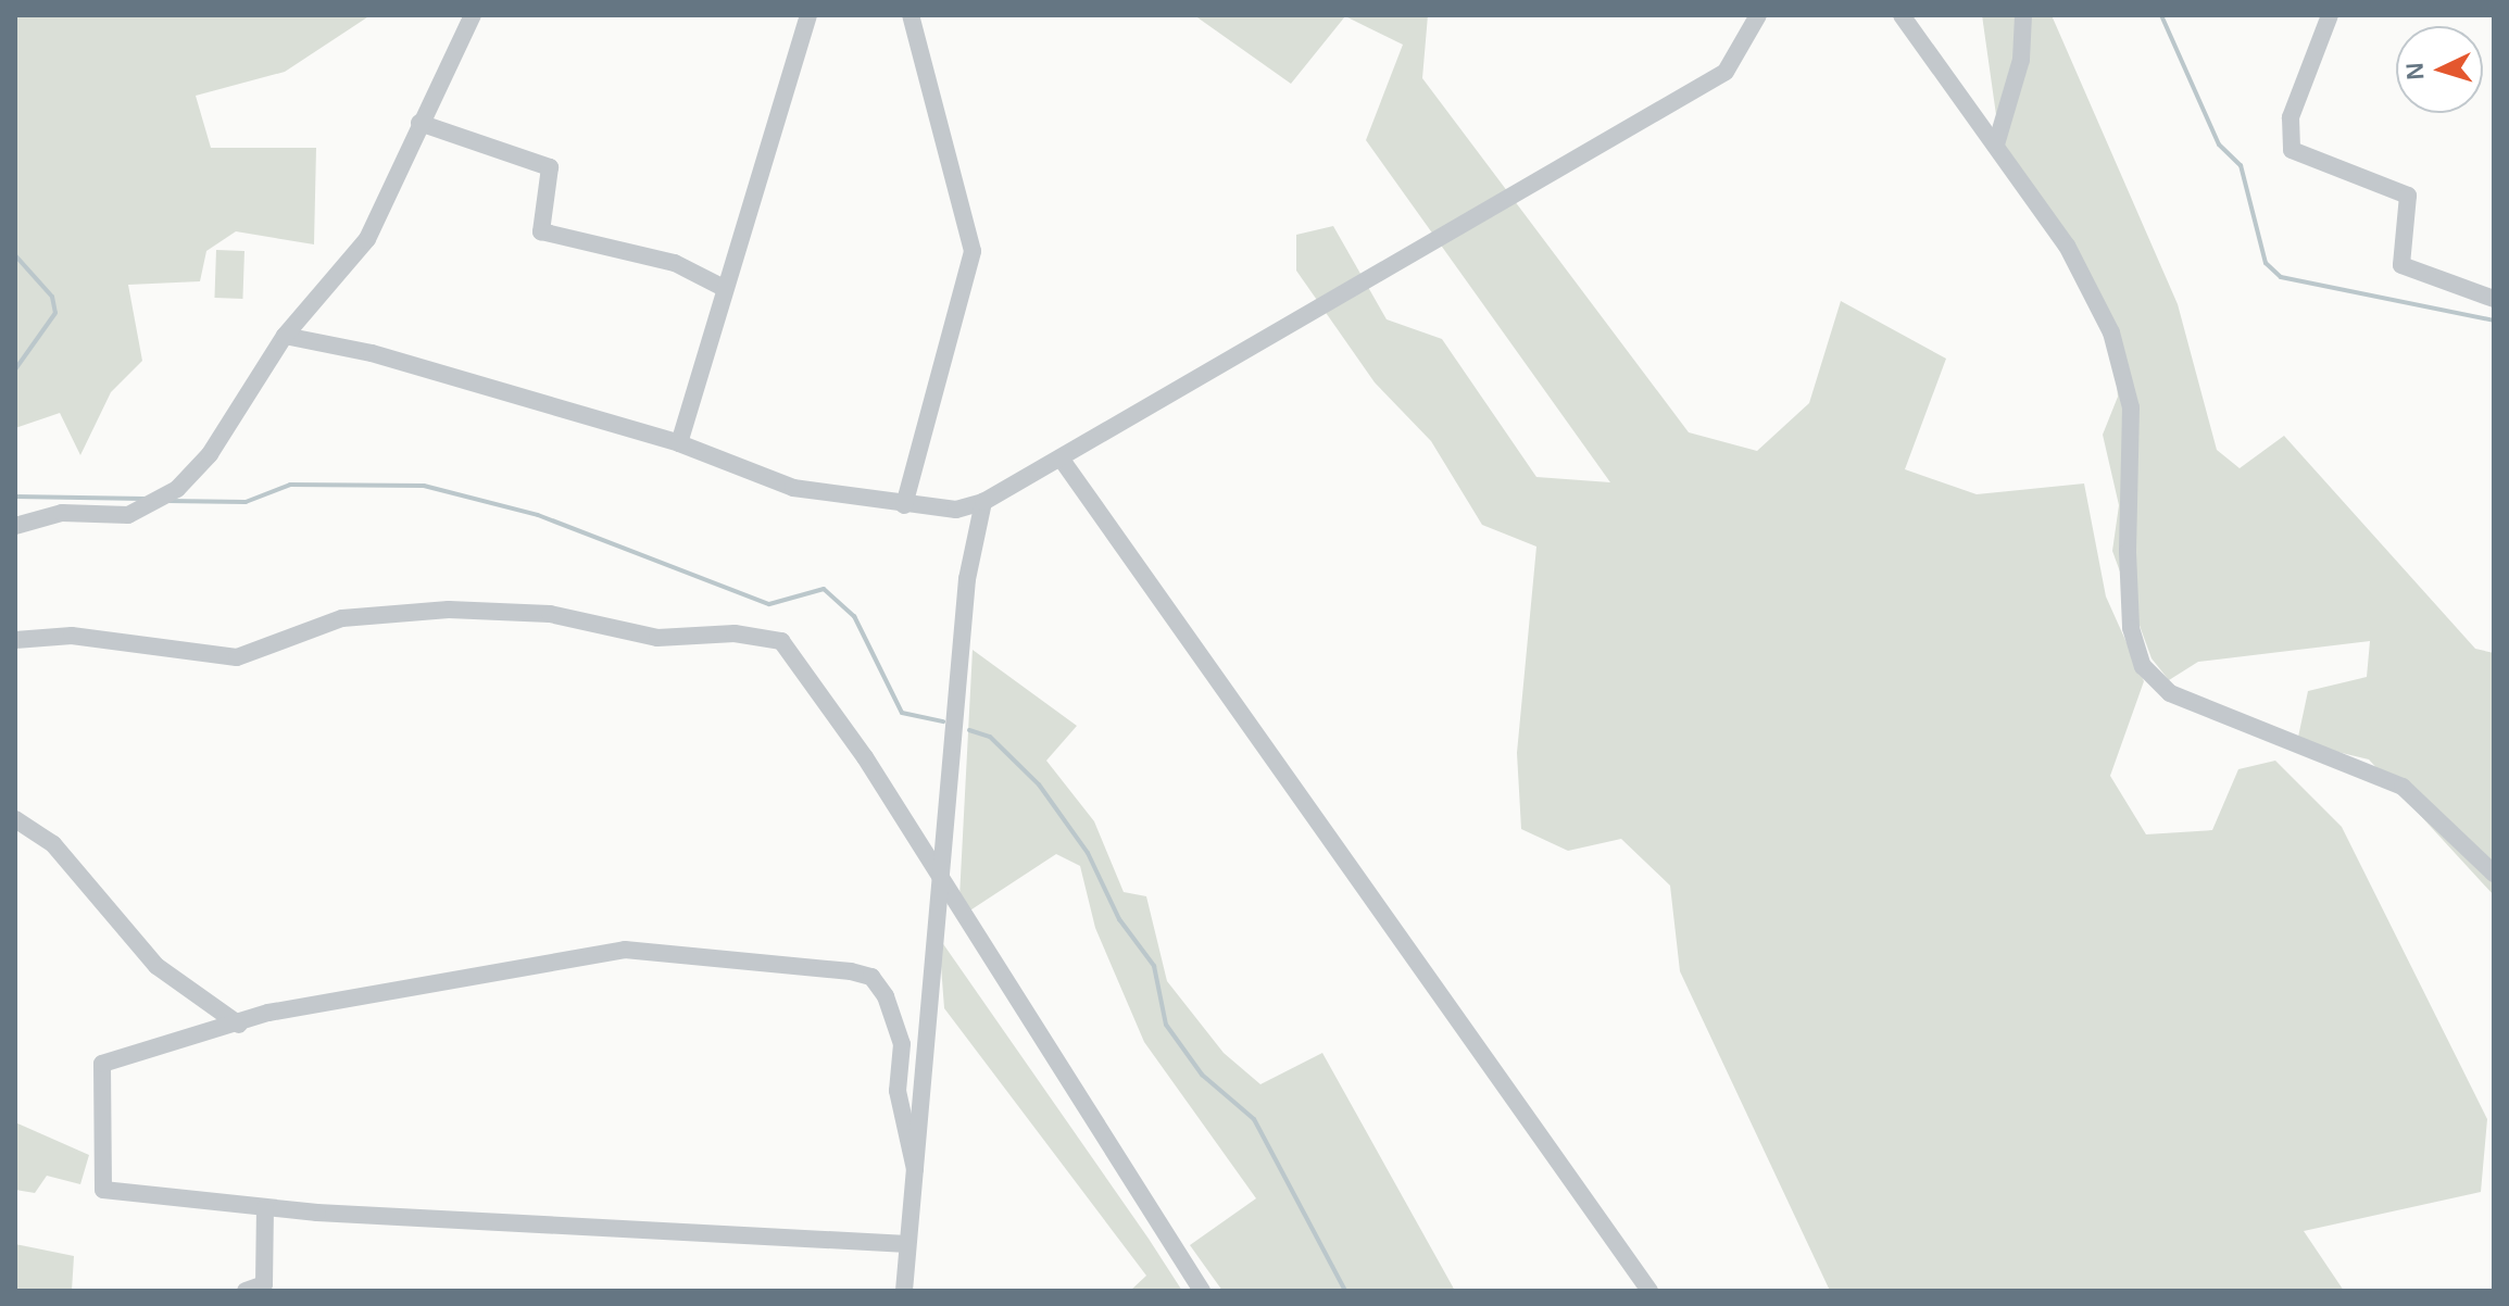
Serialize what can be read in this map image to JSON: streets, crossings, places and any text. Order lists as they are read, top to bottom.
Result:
{
  "north": "left"
}
